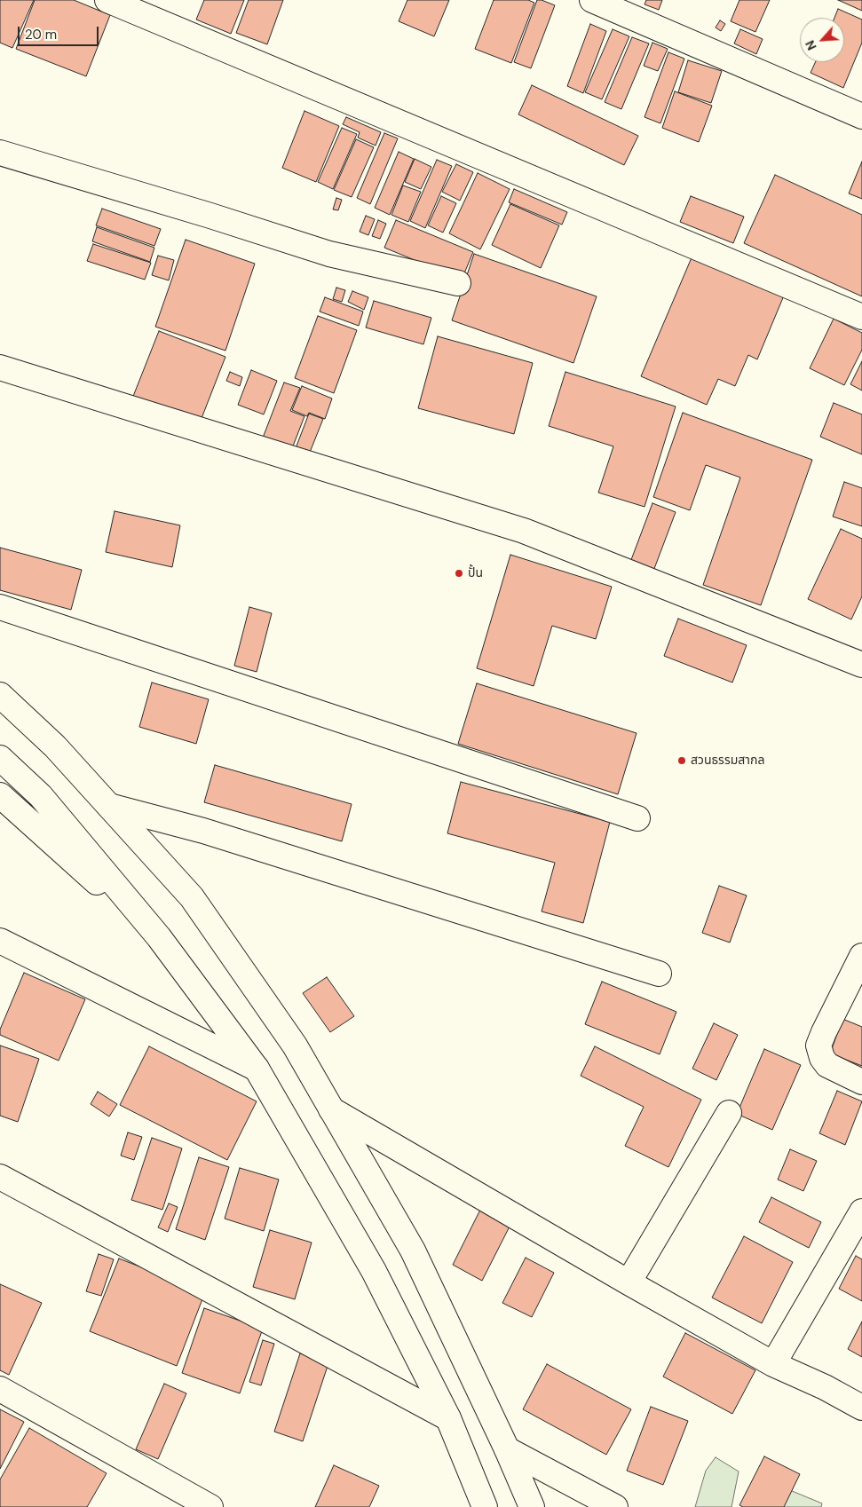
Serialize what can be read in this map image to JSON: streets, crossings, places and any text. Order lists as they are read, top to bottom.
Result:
{
  "places": ["ปั้น", "สวนธรรมสากล"],
  "scale_bar": "20 m",
  "north": "bottom left"
}
